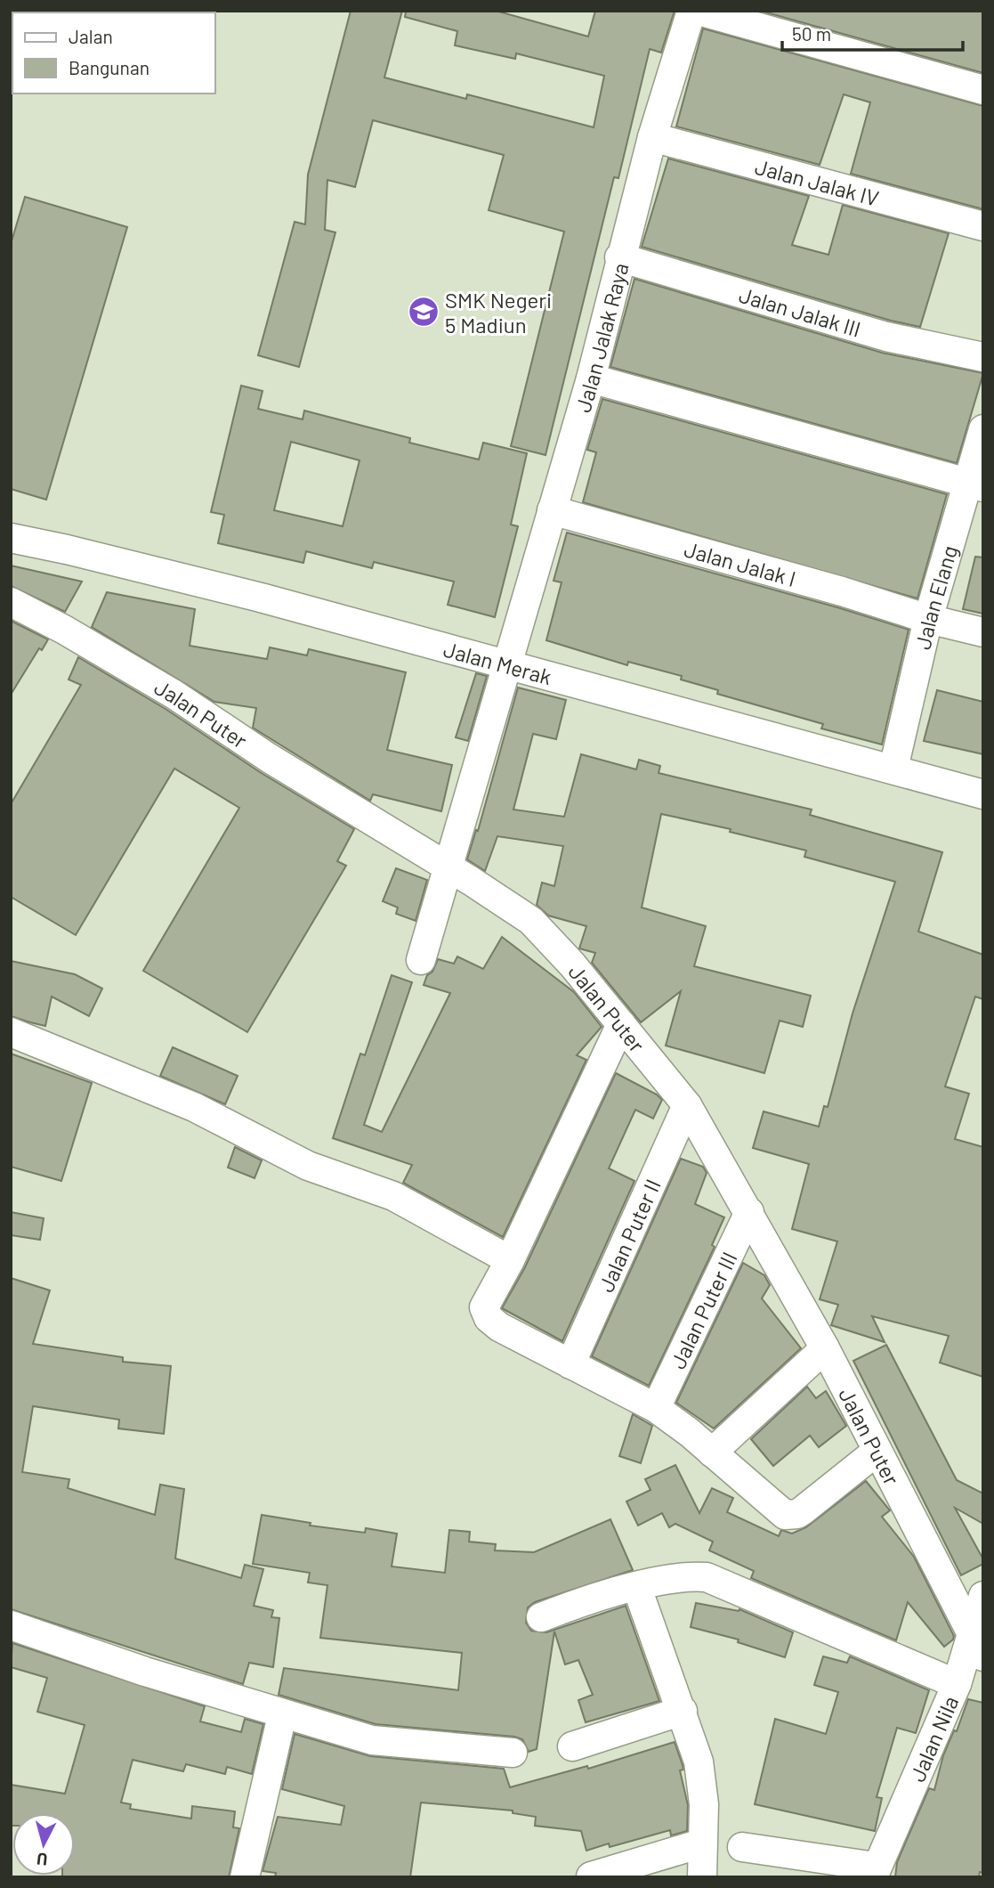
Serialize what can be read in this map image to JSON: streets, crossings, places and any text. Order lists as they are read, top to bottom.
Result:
{
  "streets": {
    "street": [
      "Jalan Jalak IV",
      "Jalan Jalak III",
      "Jalan Jalak Raya",
      "Jalan Jalak I",
      "Jalan Elang",
      "Jalan Merak",
      "Jalan Puter",
      "Jalan Puter II",
      "Jalan Puter III",
      "Jalan Nila"
    ]
  },
  "crossings": [
    ["Jalan Jalak IV", "Jalan Jalak Raya"],
    ["Jalan Jalak III", "Jalan Jalak Raya"],
    ["Jalan Jalak Raya", "Jalan Jalak I"],
    ["Jalan Jalak Raya", "Jalan Merak"],
    ["Jalan Jalak Raya", "Jalan Puter"],
    ["Jalan Jalak I", "Jalan Elang"],
    ["Jalan Elang", "Jalan Merak"],
    ["Jalan Puter", "Jalan Puter II"],
    ["Jalan Puter", "Jalan Puter III"],
    ["Jalan Puter", "Jalan Nila"]
  ],
  "places": {
    "school or university": ["SMK Negeri 5 Madiun"]
  },
  "legend": ["Jalan", "Bangunan"],
  "scale_bar": "50 m",
  "north": "bottom"
}
